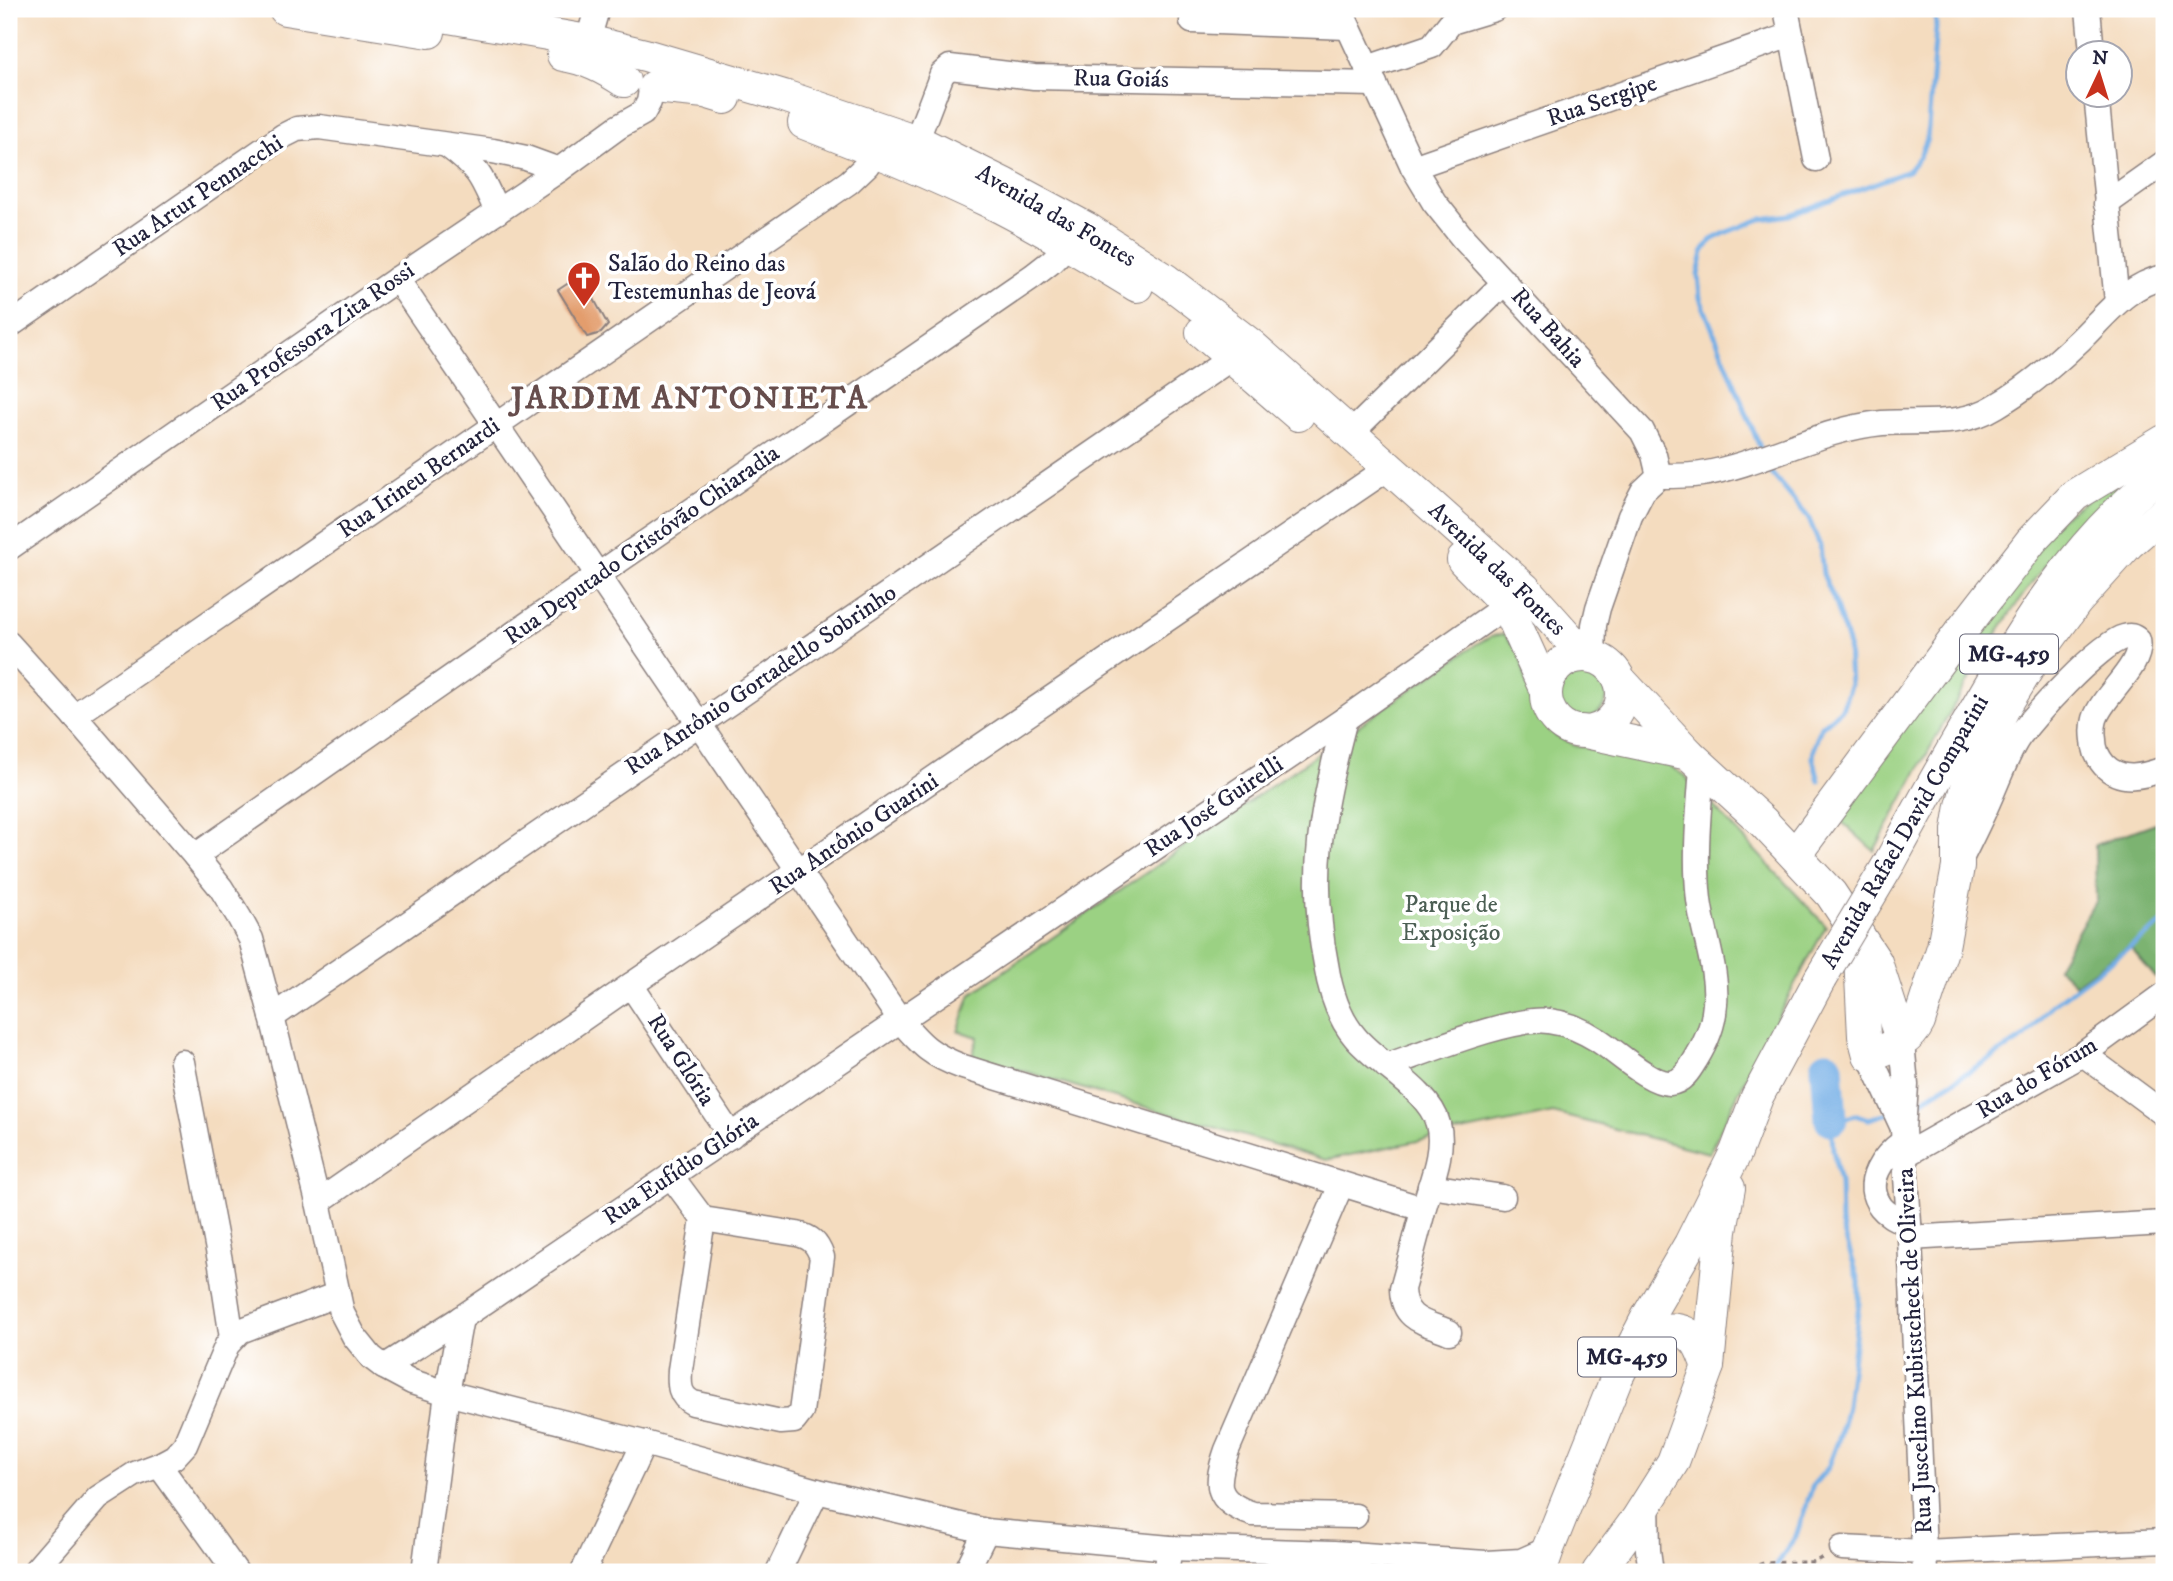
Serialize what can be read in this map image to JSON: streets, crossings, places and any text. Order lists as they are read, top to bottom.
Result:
{
  "streets": {
    "main road": ["Avenida das Fontes", "MG-459", "Avenida Rafael David Comparini"],
    "street": [
      "Rua Goiás",
      "Rua Sergipe",
      "Rua Artur Pennacchi",
      "Rua Bahia",
      "Rua Professora Zita Rossi",
      "Rua Irineu Bernardi",
      "Rua Deputado Cristóvão Chiaradia",
      "Rua Antônio Gortadello Sobrinho",
      "Rua José Guirelli",
      "Rua Antônio Guarini",
      "Rua Glória",
      "Rua do Fórum",
      "Rua Eufídio Glória",
      "Rua Juscelino Kubitstcheck de Oliveira"
    ]
  },
  "crossings": [
    ["Rua Goiás", "Avenida das Fontes"],
    ["Rua Goiás", "Rua Bahia"],
    ["Rua Sergipe", "Rua Bahia"],
    ["Rua Artur Pennacchi", "Rua Professora Zita Rossi"],
    ["Avenida das Fontes", "Rua Professora Zita Rossi"],
    ["Avenida das Fontes", "Rua Irineu Bernardi"],
    ["Avenida das Fontes", "Rua Deputado Cristóvão Chiaradia"],
    ["Avenida das Fontes", "Rua Antônio Gortadello Sobrinho"],
    ["Avenida das Fontes", "Rua José Guirelli"],
    ["Avenida das Fontes", "Rua Antônio Guarini"],
    ["Rua José Guirelli", "Rua Eufídio Glória"],
    ["Rua Antônio Guarini", "Rua Glória"],
    ["Rua Glória", "Rua Eufídio Glória"],
    ["Rua do Fórum", "Rua Juscelino Kubitstcheck de Oliveira"]
  ],
  "districts": ["JARDIM ANTONIETA"],
  "parks": ["Parque de Exposição"],
  "places": {
    "church": ["Salão do Reino das Testemunhas de Jeová"]
  },
  "north": "top"
}
